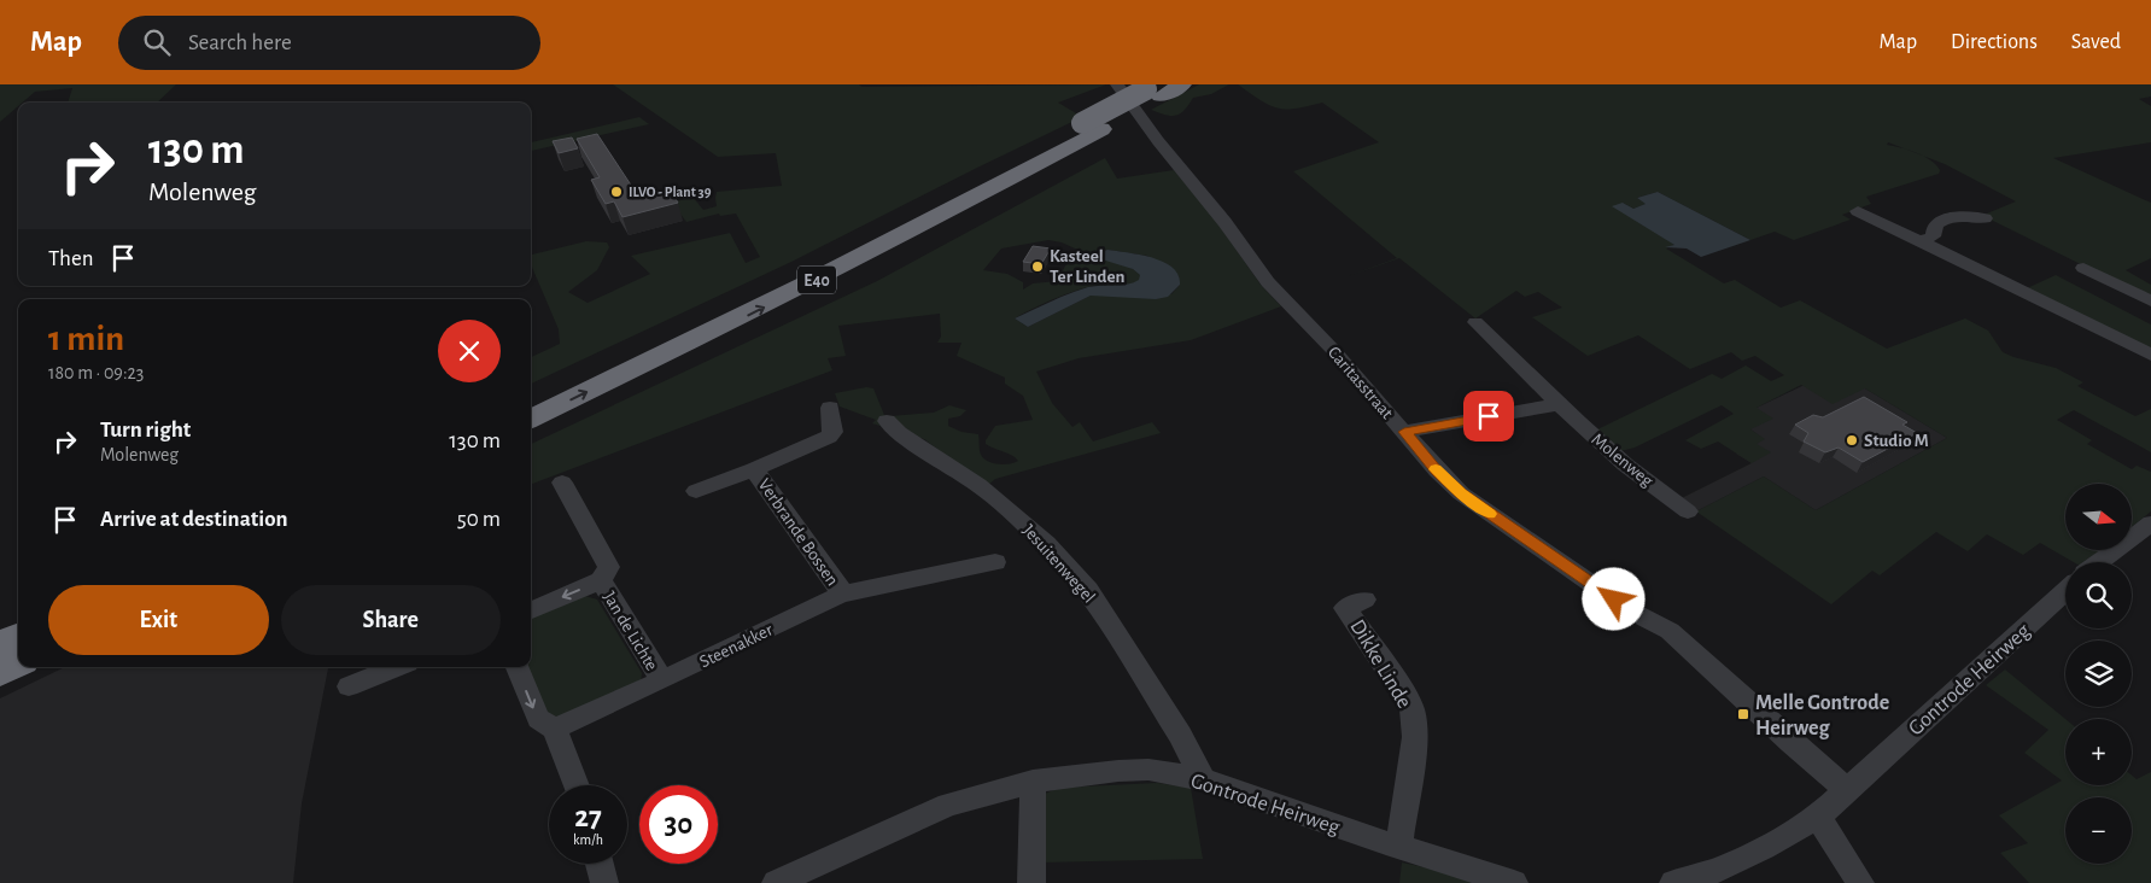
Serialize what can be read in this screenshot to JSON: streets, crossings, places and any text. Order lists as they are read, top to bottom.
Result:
{
  "streets": {
    "highway": ["E40"],
    "street": [
      "Caritasstraat",
      "Molenweg",
      "Verbrande Bossen",
      "Jesuitenwegel",
      "Jan de Lichte",
      "Steenakker",
      "Dikke Linde",
      "Gontrode Heirweg"
    ]
  },
  "crossings": [
    ["Caritasstraat", "Gontrode Heirweg"],
    ["Verbrande Bossen", "Steenakker"],
    ["Jesuitenwegel", "Gontrode Heirweg"],
    ["Jan de Lichte", "Steenakker"],
    ["Dikke Linde", "Gontrode Heirweg"]
  ],
  "places": {
    "other": ["ILVO - Plant 39", "Kasteel Ter Linden", "Studio M"],
    "transit": ["Melle Gontrode Heirweg"]
  },
  "north": "right",
  "page": {
    "header": "Map",
    "search": "Search here",
    "nav": ["Map", "Directions", "Saved"],
    "turn": ["130 m", "Molenweg"],
    "then": "Then",
    "heading": ["1 min", "180 m · 09:23"],
    "list": [
      {
        "name": "Turn right",
        "note": "Molenweg",
        "value": "130 m"
      },
      {
        "name": "Arrive at destination",
        "value": "50 m"
      }
    ],
    "map_buttons": ["+", "−"],
    "buttons": ["Exit", "Share"],
    "speed": "27 km/h",
    "limit": "30"
  }
}
